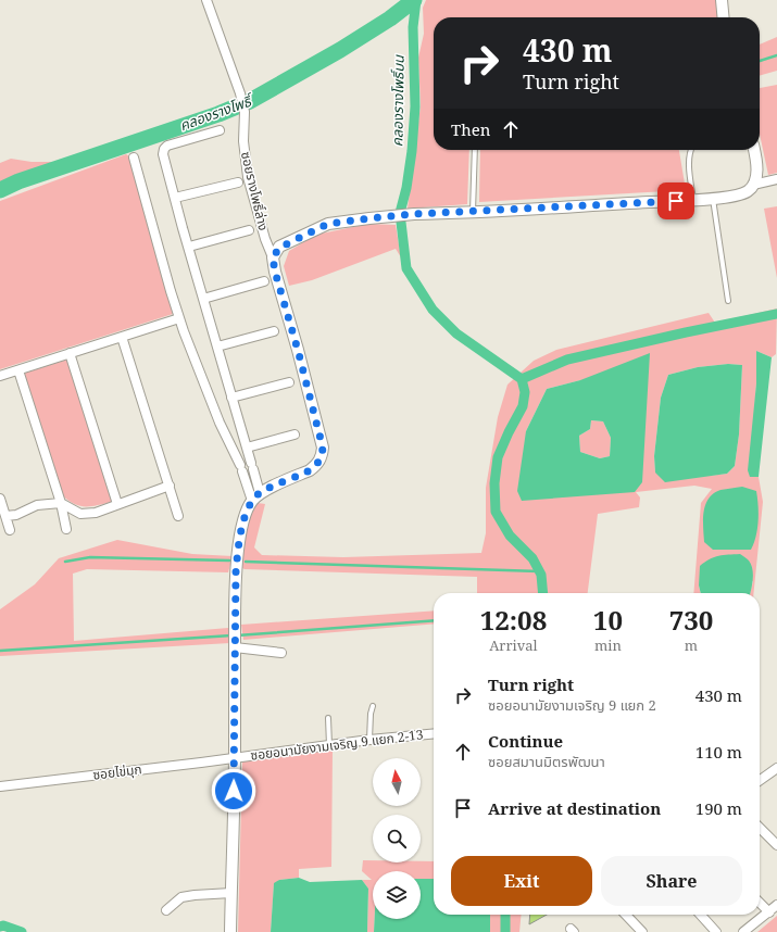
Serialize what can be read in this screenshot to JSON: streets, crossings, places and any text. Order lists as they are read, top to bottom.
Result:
{
  "streets": {
    "street": ["ซอยรางโพธิ์ล่าง", "ซอยอนามัยงามเจริญ 9 แยก 2-13", "ซอยไข่มุก"]
  },
  "crossings": [
    ["ซอยอนามัยงามเจริญ 9 แยก 2-13", "ซอยไข่มุก"]
  ],
  "water": ["คลองรางโพธิ์บน", "คลองรางโพธิ์"],
  "north": "top",
  "page": {
    "turn": ["430 m", "Turn right"],
    "then": "Then",
    "eta": [
      "12:08",
      "Arrival",
      "10",
      "min",
      "730",
      "m"
    ],
    "list": [
      {
        "name": "Turn right",
        "note": "ซอยอนามัยงามเจริญ 9 แยก 2",
        "value": "430 m"
      },
      {
        "name": "Continue",
        "note": "ซอยสมานมิตรพัฒนา",
        "value": "110 m"
      },
      {
        "name": "Arrive at destination",
        "value": "190 m"
      }
    ],
    "buttons": ["Exit", "Share"]
  }
}
